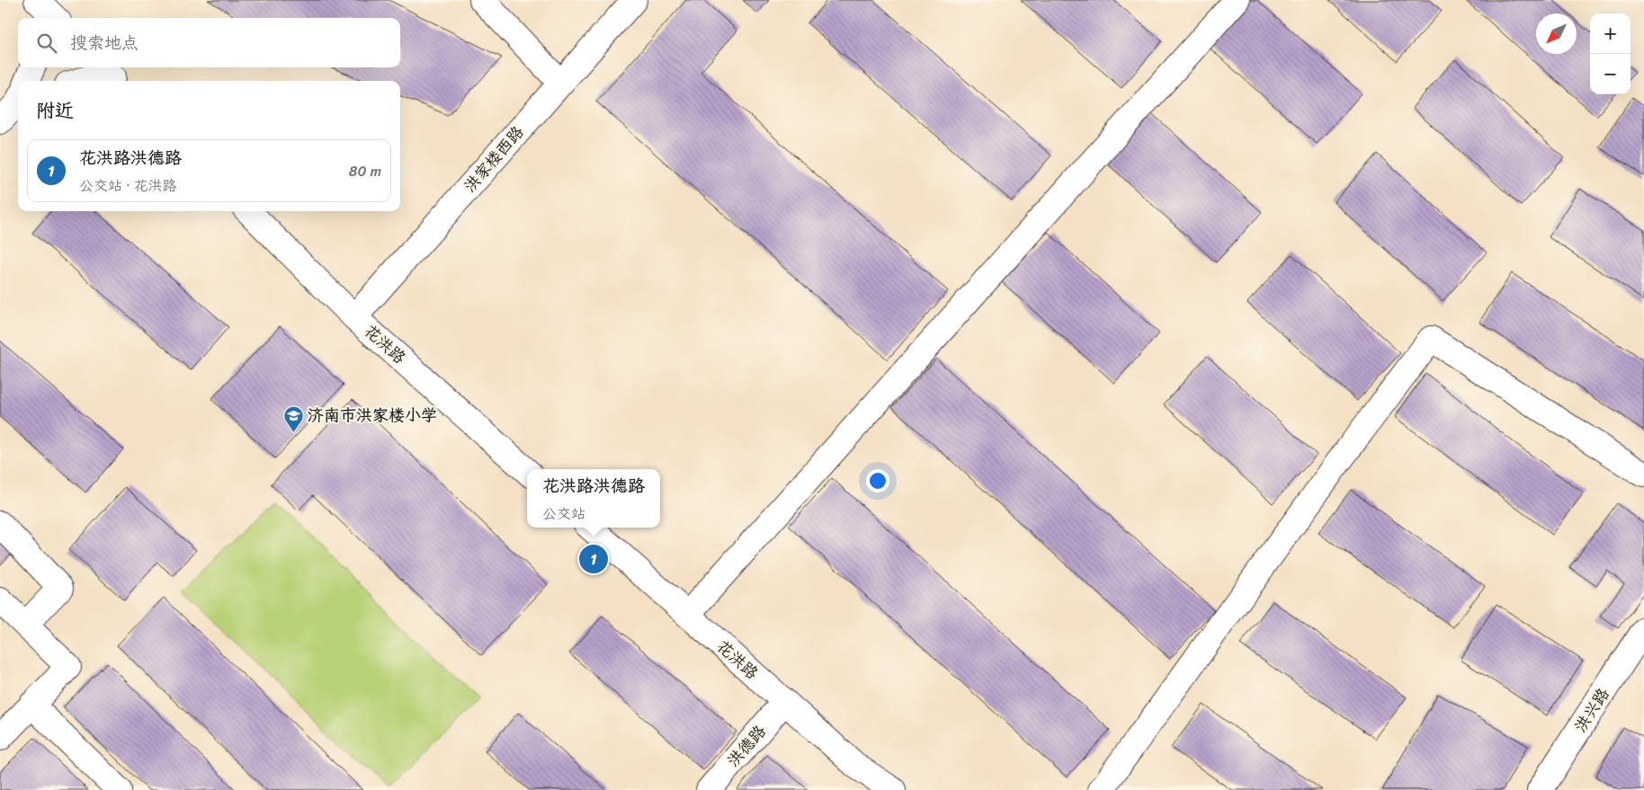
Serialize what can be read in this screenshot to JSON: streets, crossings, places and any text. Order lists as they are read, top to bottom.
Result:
{
  "streets": {
    "street": [
      "洪家楼西路",
      "花洪路",
      "洪兴路",
      "洪德路"
    ]
  },
  "crossings": [
    ["洪家楼西路", "花洪路"],
    ["花洪路", "洪德路"]
  ],
  "places": {
    "school or university": ["济南市洪家楼小学"]
  },
  "north": "bottom left",
  "page": {
    "map_buttons": ["+", "−"],
    "search": "搜索地点",
    "heading": "附近",
    "list": [
      {
        "mark": "1",
        "name": "花洪路洪德路",
        "note": "公交站 · 花洪路",
        "value": "80 m"
      }
    ],
    "popup": ["花洪路洪德路", "公交站"],
    "pins": "1"
  }
}
